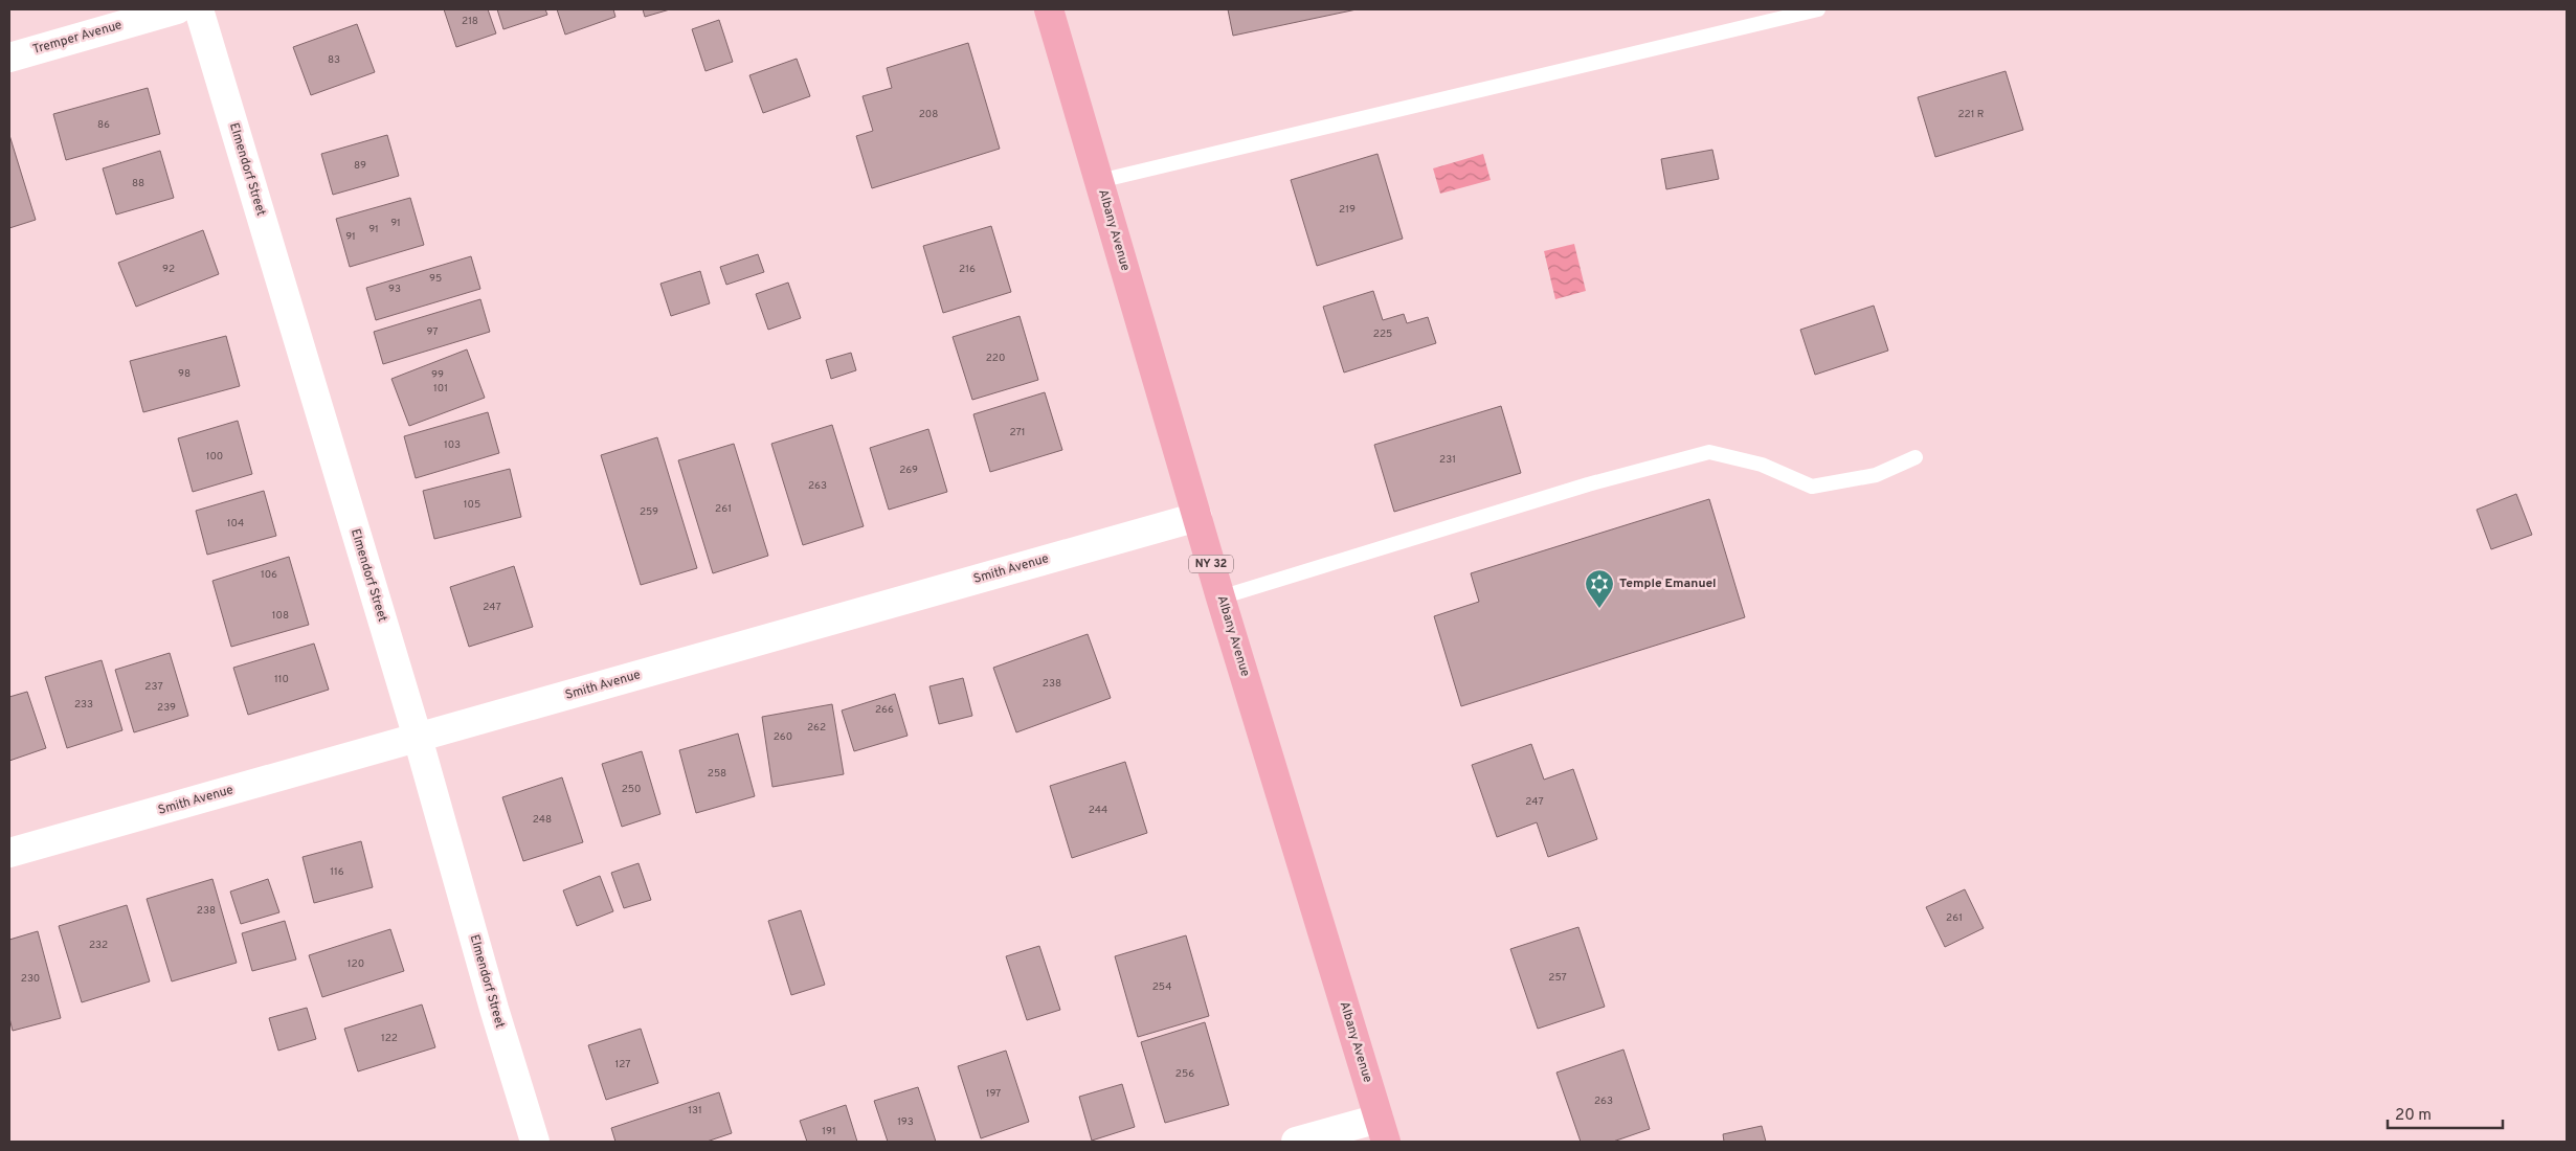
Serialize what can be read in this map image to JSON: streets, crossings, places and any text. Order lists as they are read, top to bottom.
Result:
{
  "streets": {
    "main road": ["Albany Avenue", "NY 32"],
    "street": ["Tremper Avenue", "Elmendorf Street", "Smith Avenue"]
  },
  "crossings": [
    ["Elmendorf Street", "Smith Avenue"],
    ["Albany Avenue", "Smith Avenue"]
  ],
  "places": {
    "synagogue": ["Temple Emanuel"]
  },
  "house_numbers": [
    "218",
    "83",
    "208",
    "221 R",
    "86",
    "89",
    "88",
    "219",
    "91",
    "91",
    "91",
    "92",
    "216",
    "95",
    "93",
    "97",
    "225",
    "220",
    "98",
    "99",
    "101",
    "271",
    "103",
    "100",
    "231",
    "269",
    "263",
    "105",
    "261",
    "259",
    "104",
    "106",
    "247",
    "108",
    "110",
    "238",
    "237",
    "233",
    "239",
    "266",
    "262",
    "260",
    "258",
    "250",
    "247",
    "244",
    "248",
    "116",
    "238",
    "261",
    "232",
    "120",
    "257",
    "230",
    "254",
    "122",
    "127",
    "256",
    "197",
    "263",
    "131",
    "193",
    "191"
  ],
  "scale_bar": "20 m"
}
